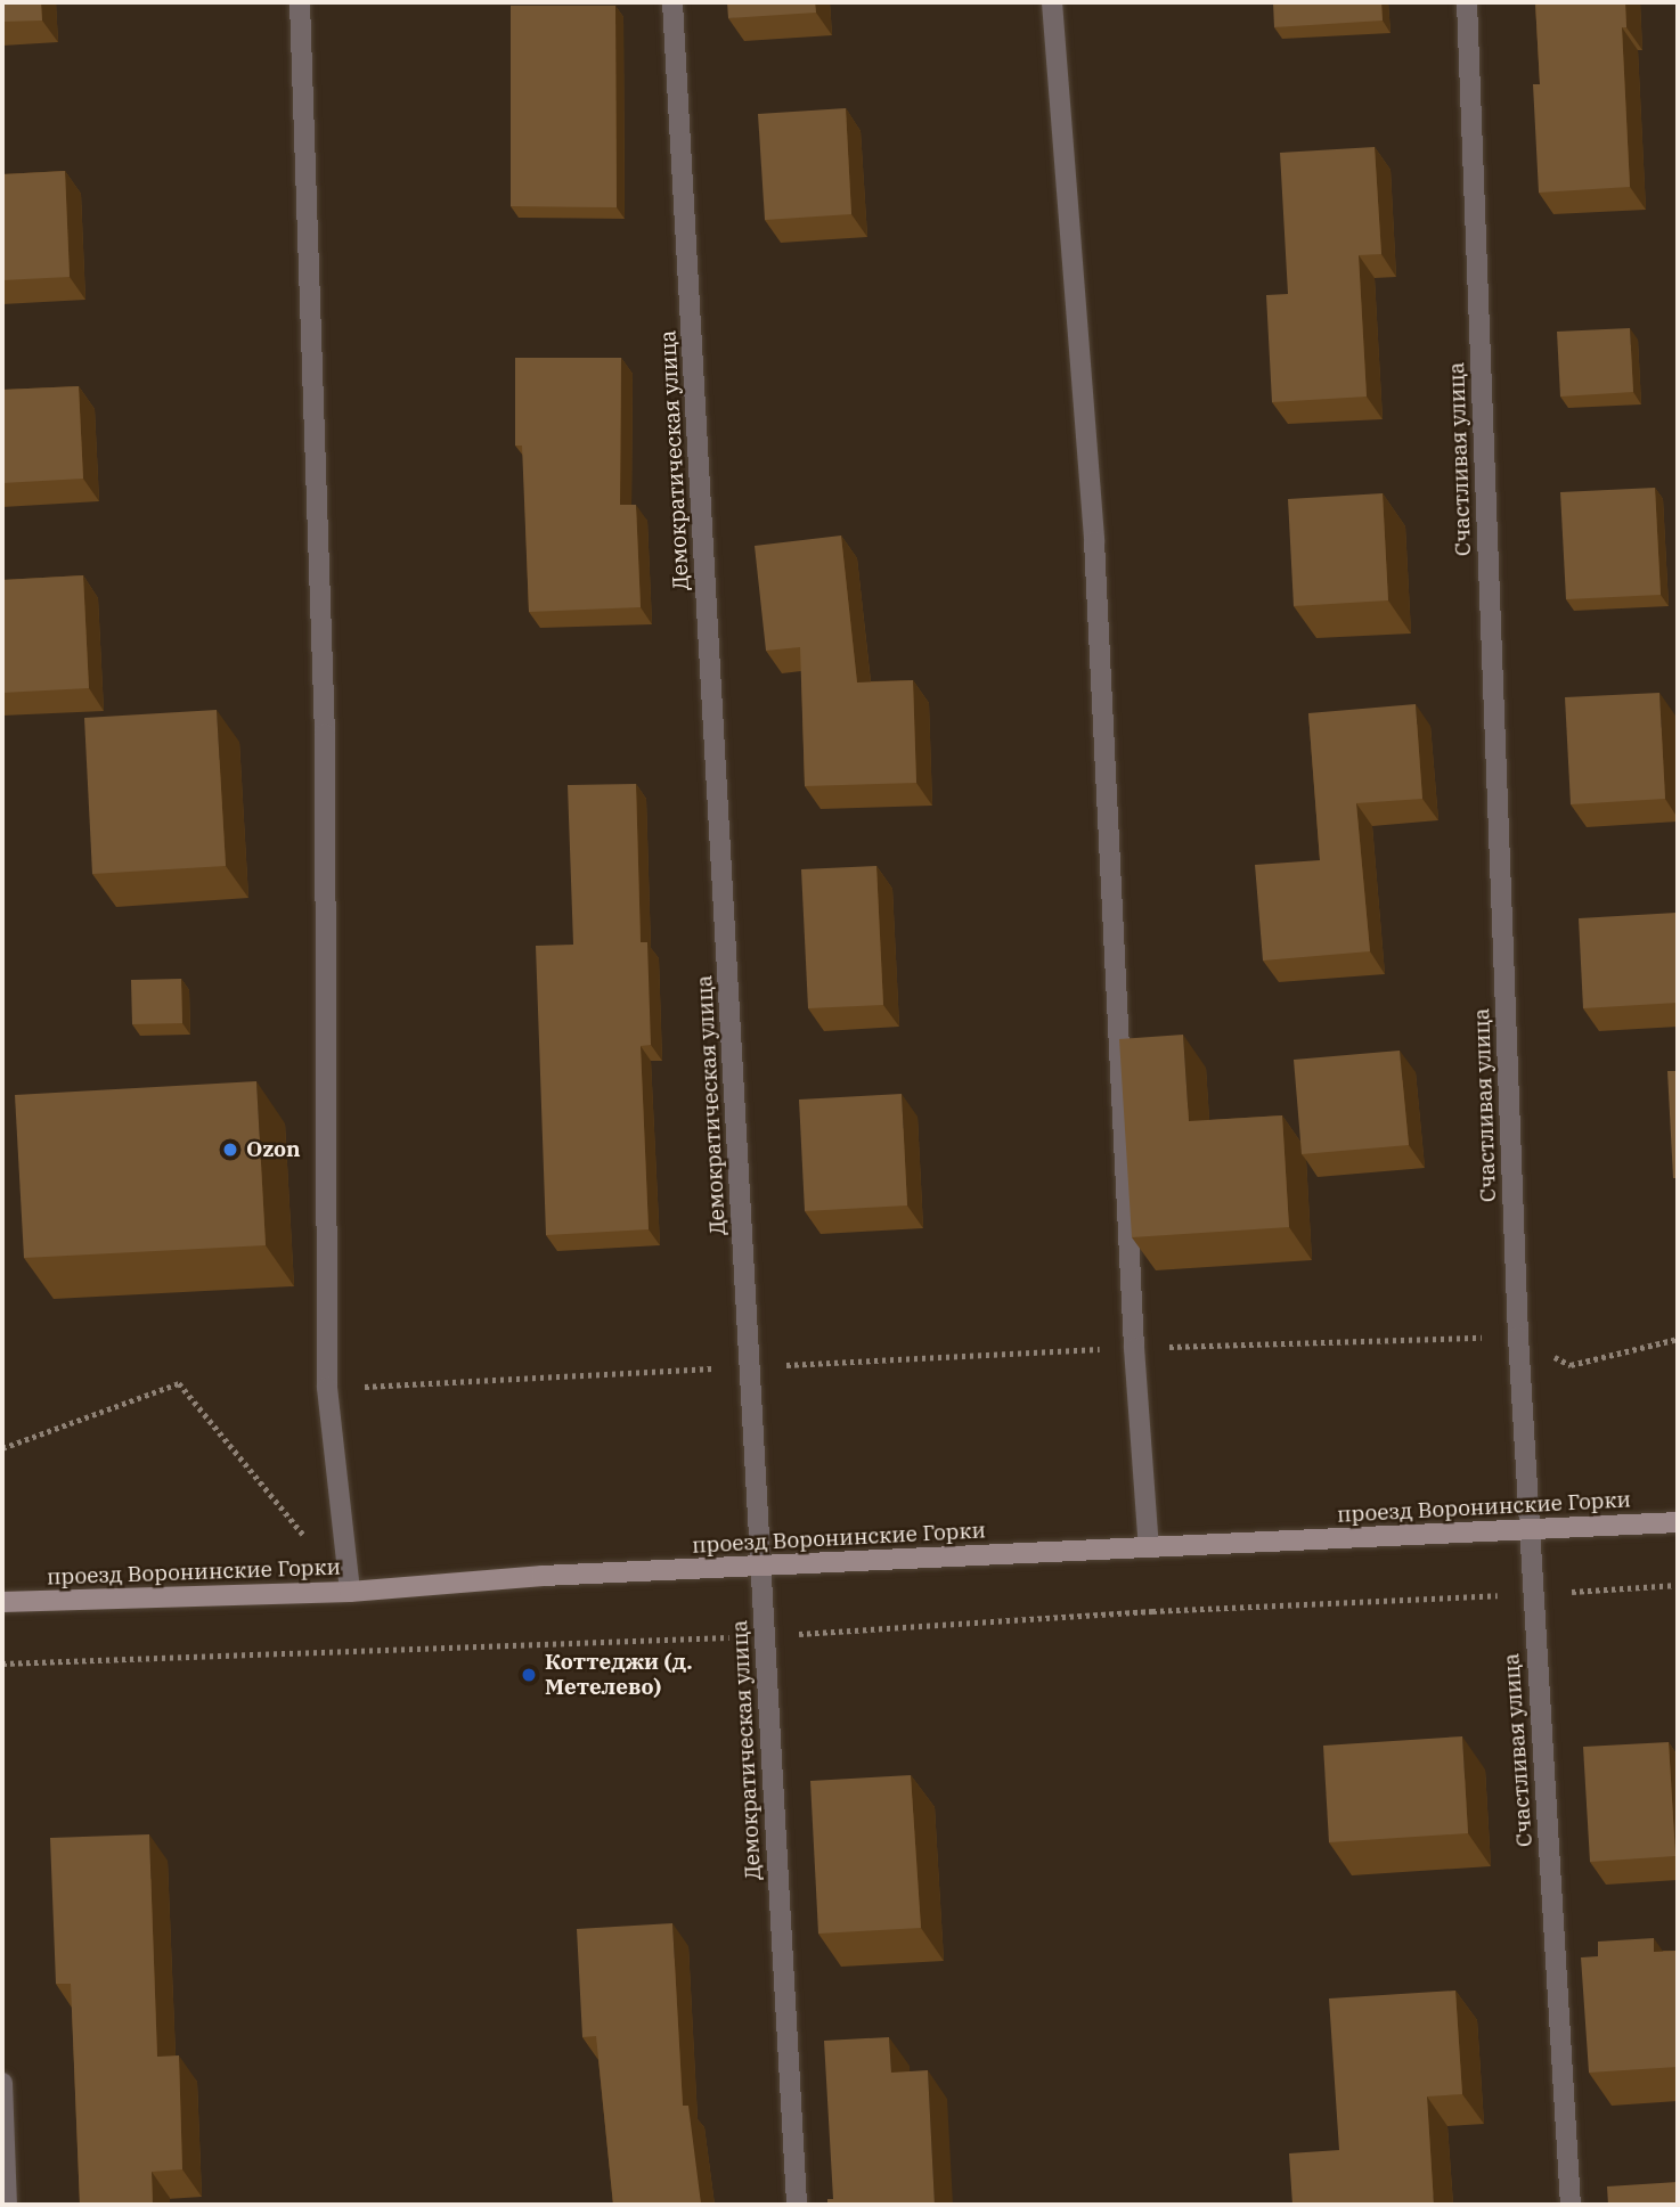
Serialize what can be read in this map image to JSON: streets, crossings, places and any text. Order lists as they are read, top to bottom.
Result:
{
  "streets": {
    "street": ["Счастливая улица", "Демократическая улица", "проезд Воронинские Горки"]
  },
  "crossings": [
    ["Счастливая улица", "проезд Воронинские Горки"],
    ["Демократическая улица", "проезд Воронинские Горки"]
  ],
  "places": ["Ozon", "Коттеджи (д. Метелево)"]
}
